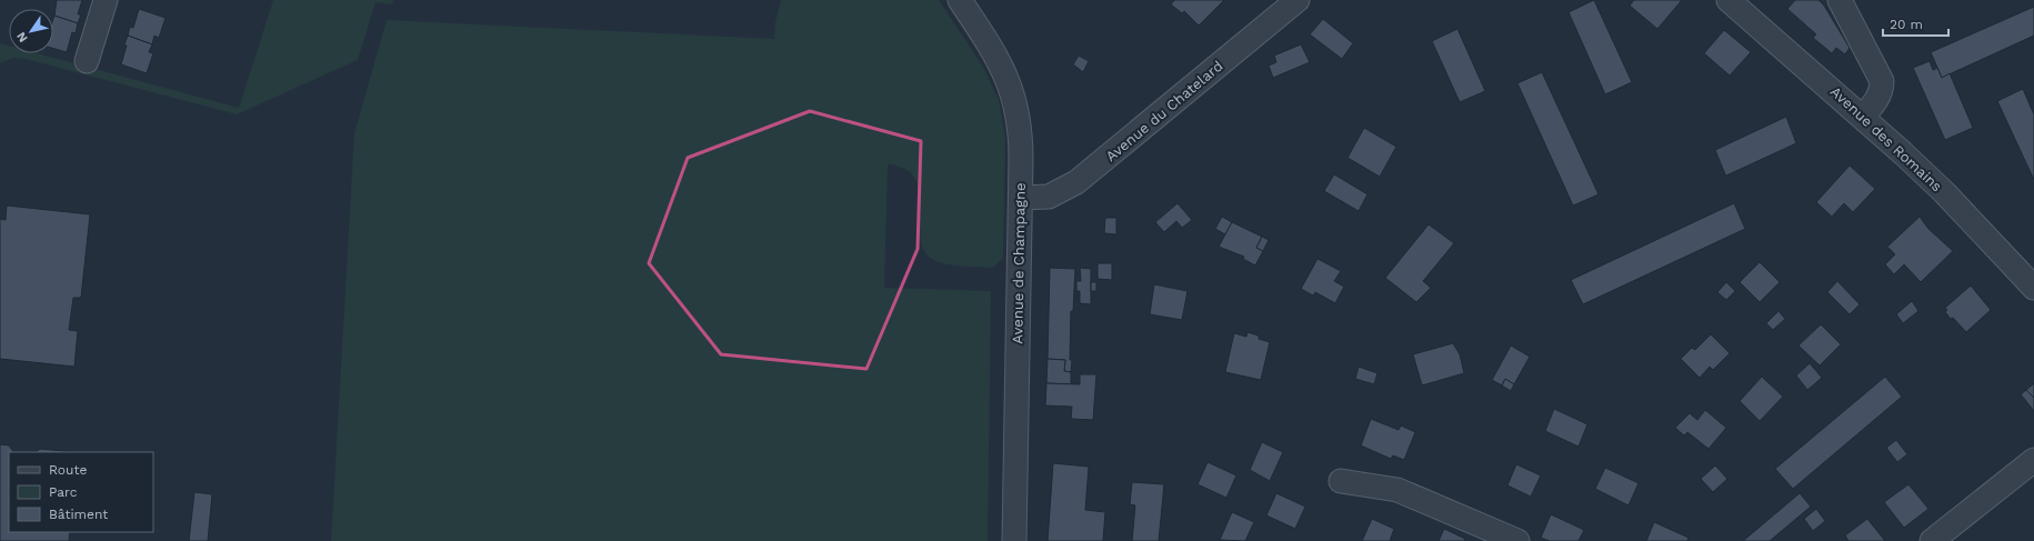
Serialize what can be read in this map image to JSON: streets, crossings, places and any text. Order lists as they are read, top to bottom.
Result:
{
  "streets": {
    "street": ["Avenue du Chatelard", "Avenue des Romains", "Avenue de Champagne"]
  },
  "crossings": [
    ["Avenue du Chatelard", "Avenue de Champagne"]
  ],
  "legend": ["Route", "Parc", "Bâtiment"],
  "scale_bar": "20 m",
  "north": "bottom left"
}
